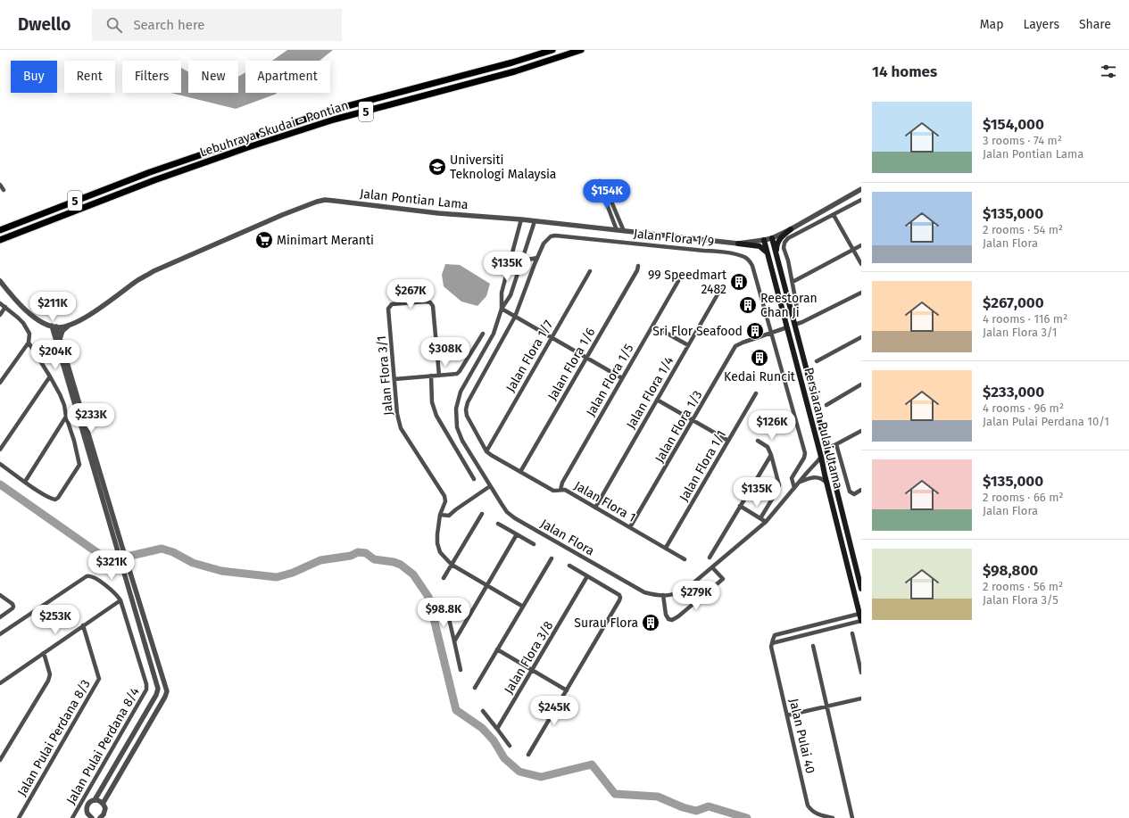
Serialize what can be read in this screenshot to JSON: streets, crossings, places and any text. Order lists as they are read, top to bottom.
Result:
{
  "streets": {
    "highway": ["5", "Lebuhraya Skudai - Pontian"],
    "main road": ["Persiaran Pulai Utama"],
    "street": [
      "Jalan Pontian Lama",
      "Jalan Flora 1/9",
      "Jalan Flora 1/7",
      "Jalan Flora 1/6",
      "Jalan Flora 3/1",
      "Jalan Flora 1/5",
      "Jalan Flora 1/4",
      "Jalan Flora 1/3",
      "Jalan Flora 1/1",
      "Jalan Flora 1",
      "Jalan Flora",
      "Jalan Flora 3/8",
      "Jalan Pulai 40",
      "Jalan Pulai Perdana 8/3",
      "Jalan Pulai Perdana 8/4"
    ]
  },
  "crossings": [
    ["Jalan Pontian Lama", "Persiaran Pulai Utama"],
    ["Jalan Pontian Lama", "Jalan Flora"],
    ["Jalan Flora 1/9", "Jalan Flora 1/3"],
    ["Jalan Flora 1/9", "Jalan Flora 1"],
    ["Jalan Flora 1/9", "Jalan Flora"],
    ["Jalan Flora 1/7", "Jalan Flora 1"],
    ["Jalan Flora 1/6", "Jalan Flora 1"],
    ["Jalan Flora 1/5", "Jalan Flora 1"],
    ["Jalan Flora 1/4", "Jalan Flora 1"],
    ["Jalan Flora 1/3", "Persiaran Pulai Utama"],
    ["Jalan Flora 1/3", "Jalan Flora 1"],
    ["Persiaran Pulai Utama", "Jalan Flora"],
    ["Jalan Flora 1/1", "Jalan Flora 1"]
  ],
  "places": {
    "school or university": ["Universiti Teknologi Malaysia"],
    "supermarket": ["Minimart Meranti"],
    "building": [
      "99 Speedmart 2482",
      "Reestoran Chan Ji",
      "Sri Flor Seafood",
      "Kedai Runcit",
      "Surau Flora"
    ]
  },
  "page": {
    "header": "Dwello",
    "search": "Search here",
    "nav": ["Map", "Layers", "Share"],
    "heading": "14 homes",
    "chip": [
      "Buy",
      "Rent",
      "Filters",
      "New",
      "Apartment"
    ],
    "list": [
      {
        "name": "$154,000",
        "note": "3 rooms · 74 m² · Jalan Pontian Lama"
      },
      {
        "name": "$135,000",
        "note": "2 rooms · 54 m² · Jalan Flora"
      },
      {
        "name": "$267,000",
        "note": "4 rooms · 116 m² · Jalan Flora 3/1"
      },
      {
        "name": "$233,000",
        "note": "4 rooms · 96 m² · Jalan Pulai Perdana 10/1"
      },
      {
        "name": "$135,000",
        "note": "2 rooms · 66 m² · Jalan Flora"
      },
      {
        "name": "$98,800",
        "note": "2 rooms · 56 m² · Jalan Flora 3/5"
      }
    ],
    "price": [
      "$154K",
      "$135K",
      "$267K",
      "$211K",
      "$308K",
      "$204K",
      "$233K",
      "$126K",
      "$135K",
      "$321K",
      "$279K",
      "$98.8K",
      "$253K",
      "$245K"
    ]
  }
}
